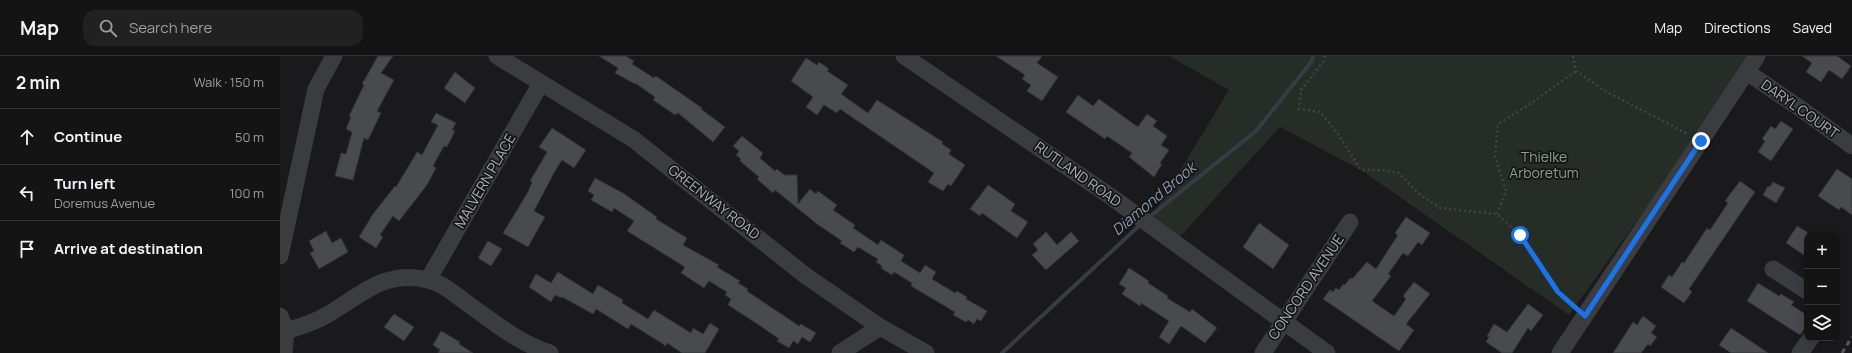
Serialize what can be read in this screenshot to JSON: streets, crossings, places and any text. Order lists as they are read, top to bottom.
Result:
{
  "streets": {
    "street": [
      "DARYL COURT",
      "RUTLAND ROAD",
      "MALVERN PLACE",
      "GREENWAY ROAD",
      "CONCORD AVENUE"
    ]
  },
  "crossings": [
    ["RUTLAND ROAD", "CONCORD AVENUE"],
    ["MALVERN PLACE", "GREENWAY ROAD"]
  ],
  "water": ["Diamond Brook"],
  "parks": ["Thielke Arboretum"],
  "page": {
    "header": "Map",
    "search": "Search here",
    "nav": ["Map", "Directions", "Saved"],
    "heading": ["2 min", "Walk · 150 m"],
    "list": [
      ["Continue", "50 m"],
      ["Turn left", "Doremus Avenue", "100 m"],
      "Arrive at destination"
    ],
    "map_buttons": ["+", "−"]
  }
}
